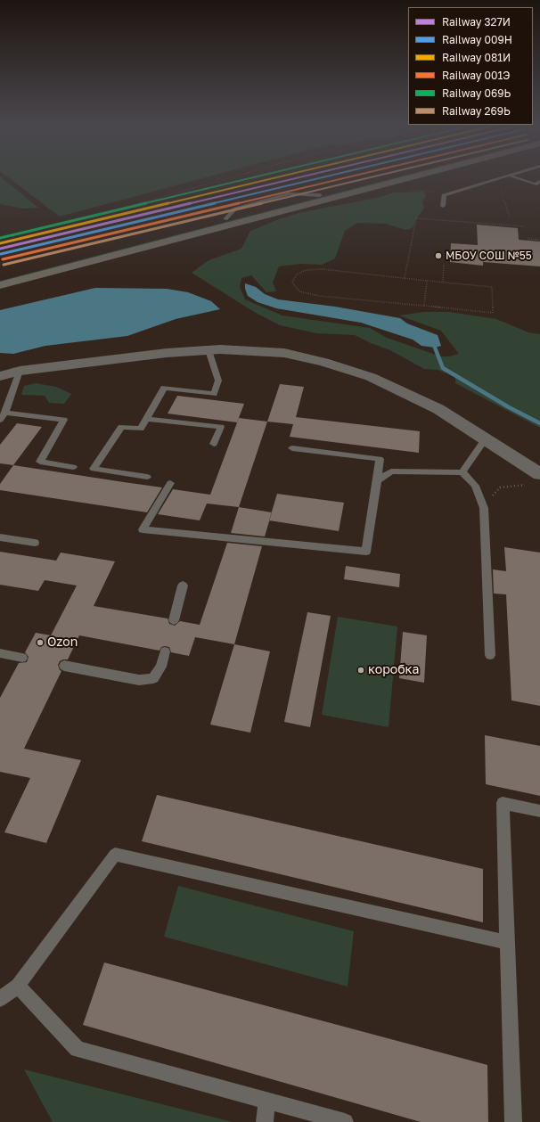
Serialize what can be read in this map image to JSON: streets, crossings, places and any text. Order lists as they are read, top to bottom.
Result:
{
  "places": ["МБОУ СОШ №55", "Ozon", "коробка"],
  "lines": [
    "rail line 327И",
    "rail line 009Н",
    "rail line 081И",
    "rail line 001Э",
    "rail line 069Ь",
    "rail line 269Ь"
  ],
  "legend": [
    "Railway 327И",
    "Railway 009Н",
    "Railway 081И",
    "Railway 001Э",
    "Railway 069Ь",
    "Railway 269Ь"
  ]
}
